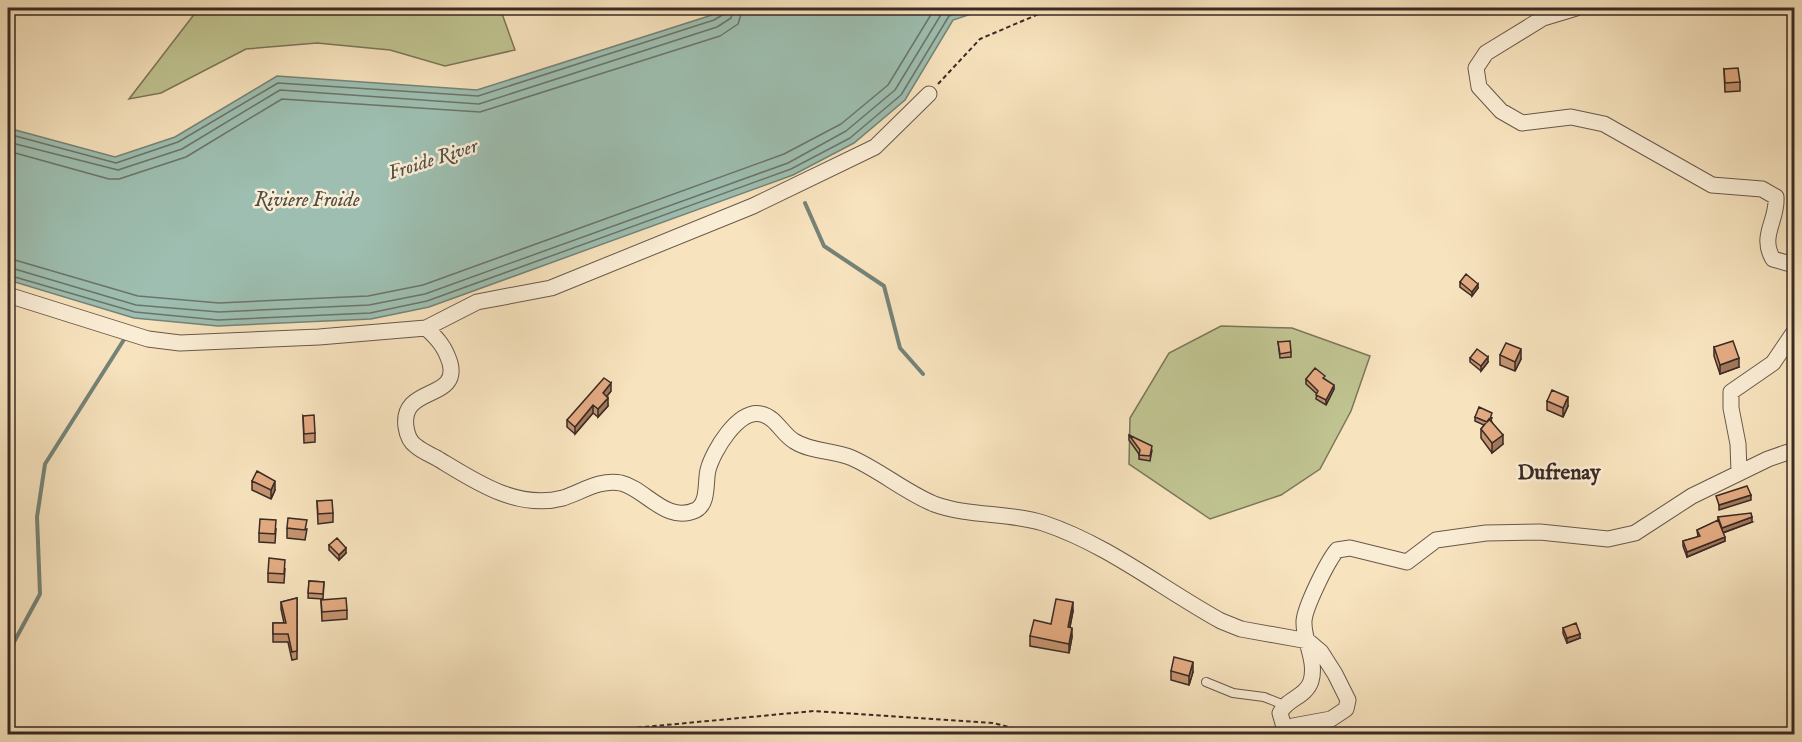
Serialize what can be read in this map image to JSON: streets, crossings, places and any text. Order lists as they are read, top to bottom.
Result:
{
  "districts": ["Dufrenay"],
  "water": ["Froide River", "Riviere Froide"]
}
